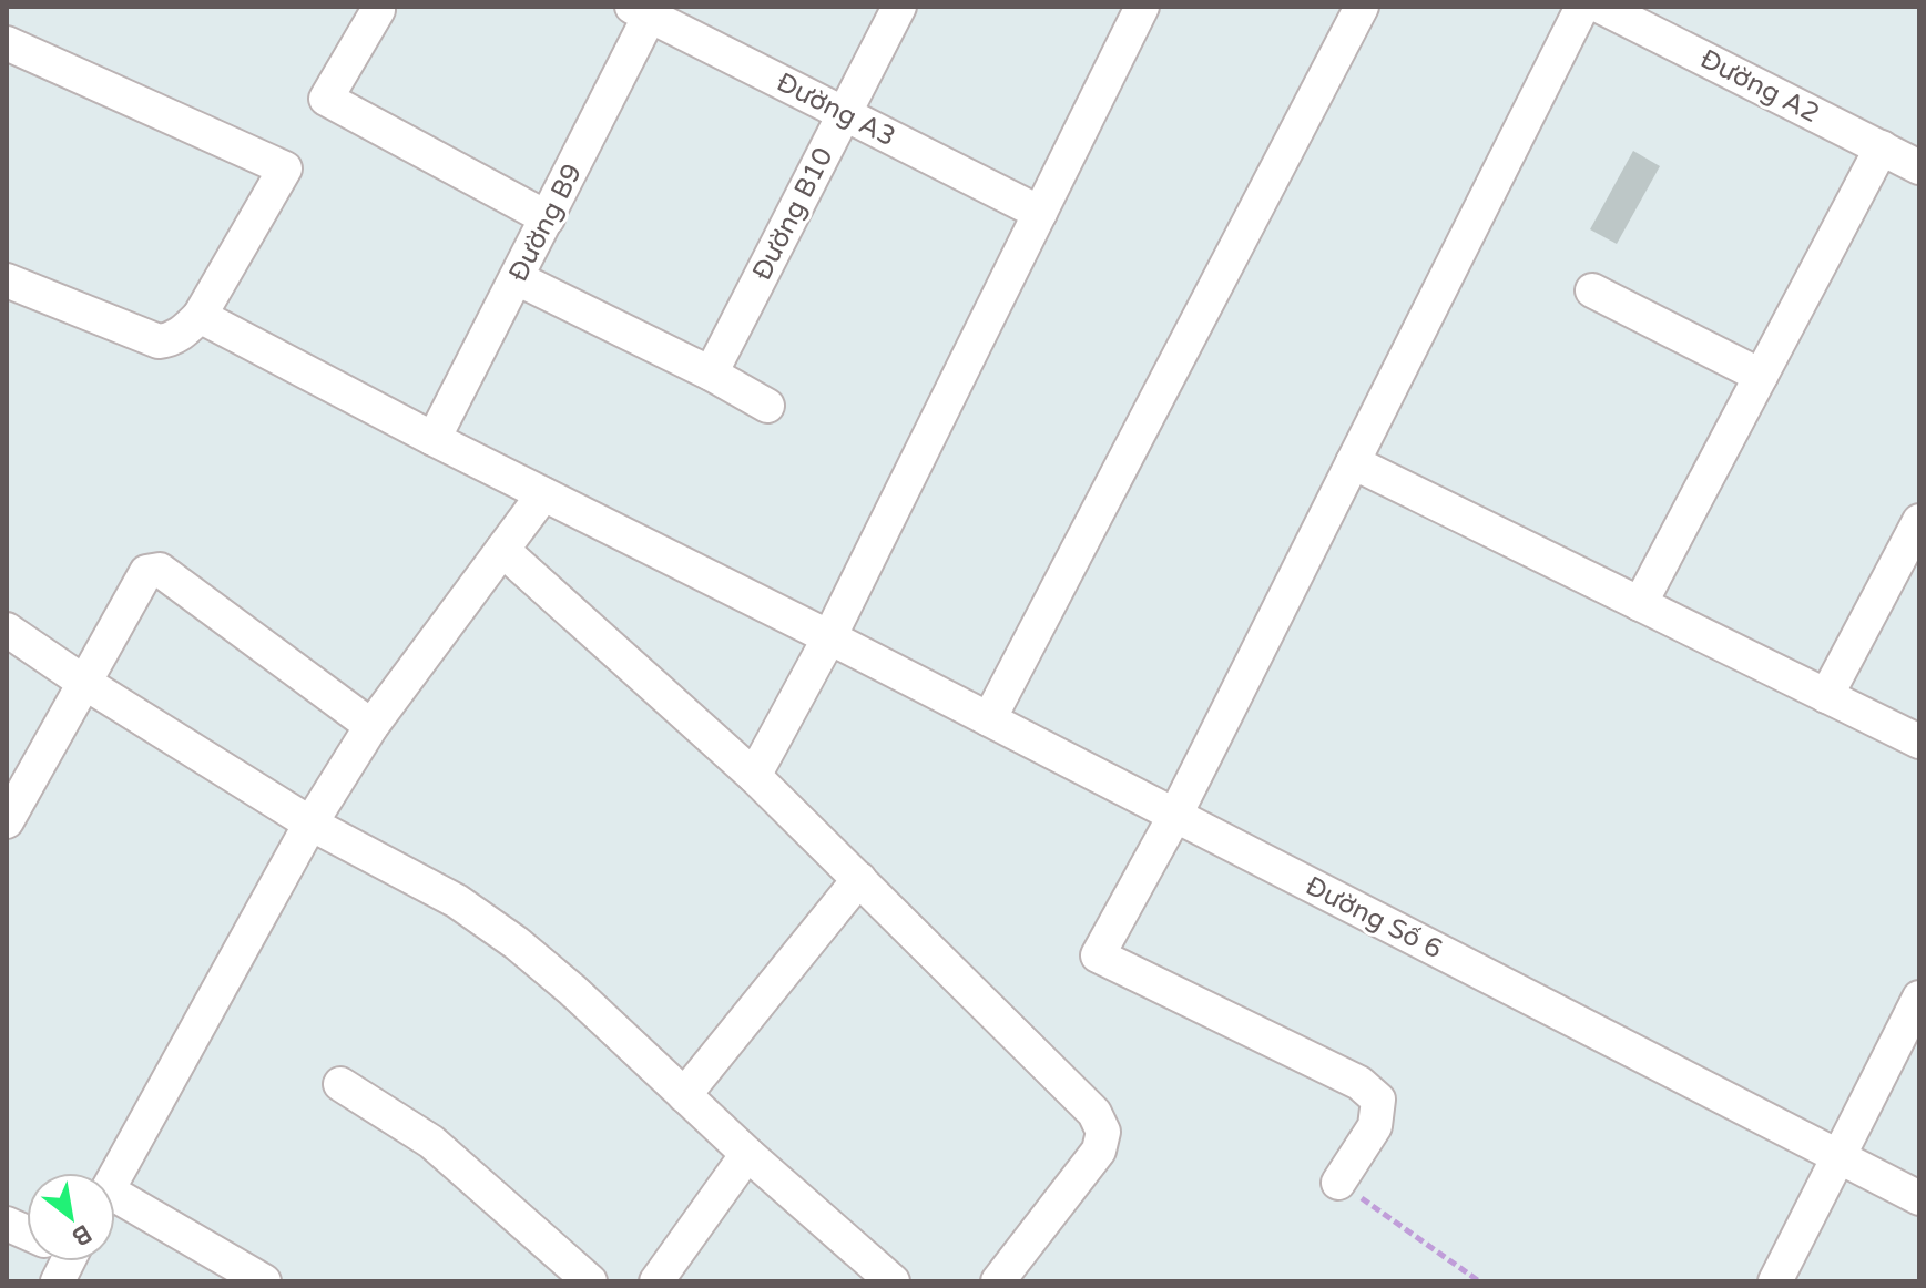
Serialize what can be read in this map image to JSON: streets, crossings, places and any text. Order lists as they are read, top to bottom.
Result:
{
  "streets": {
    "street": [
      "Đường A2",
      "Đường A3",
      "Đường B10",
      "Đường B9",
      "Đường Số 6"
    ]
  },
  "crossings": [
    ["Đường A3", "Đường B10"],
    ["Đường A3", "Đường B9"],
    ["Đường B9", "Đường Số 6"]
  ],
  "north": "bottom right"
}
